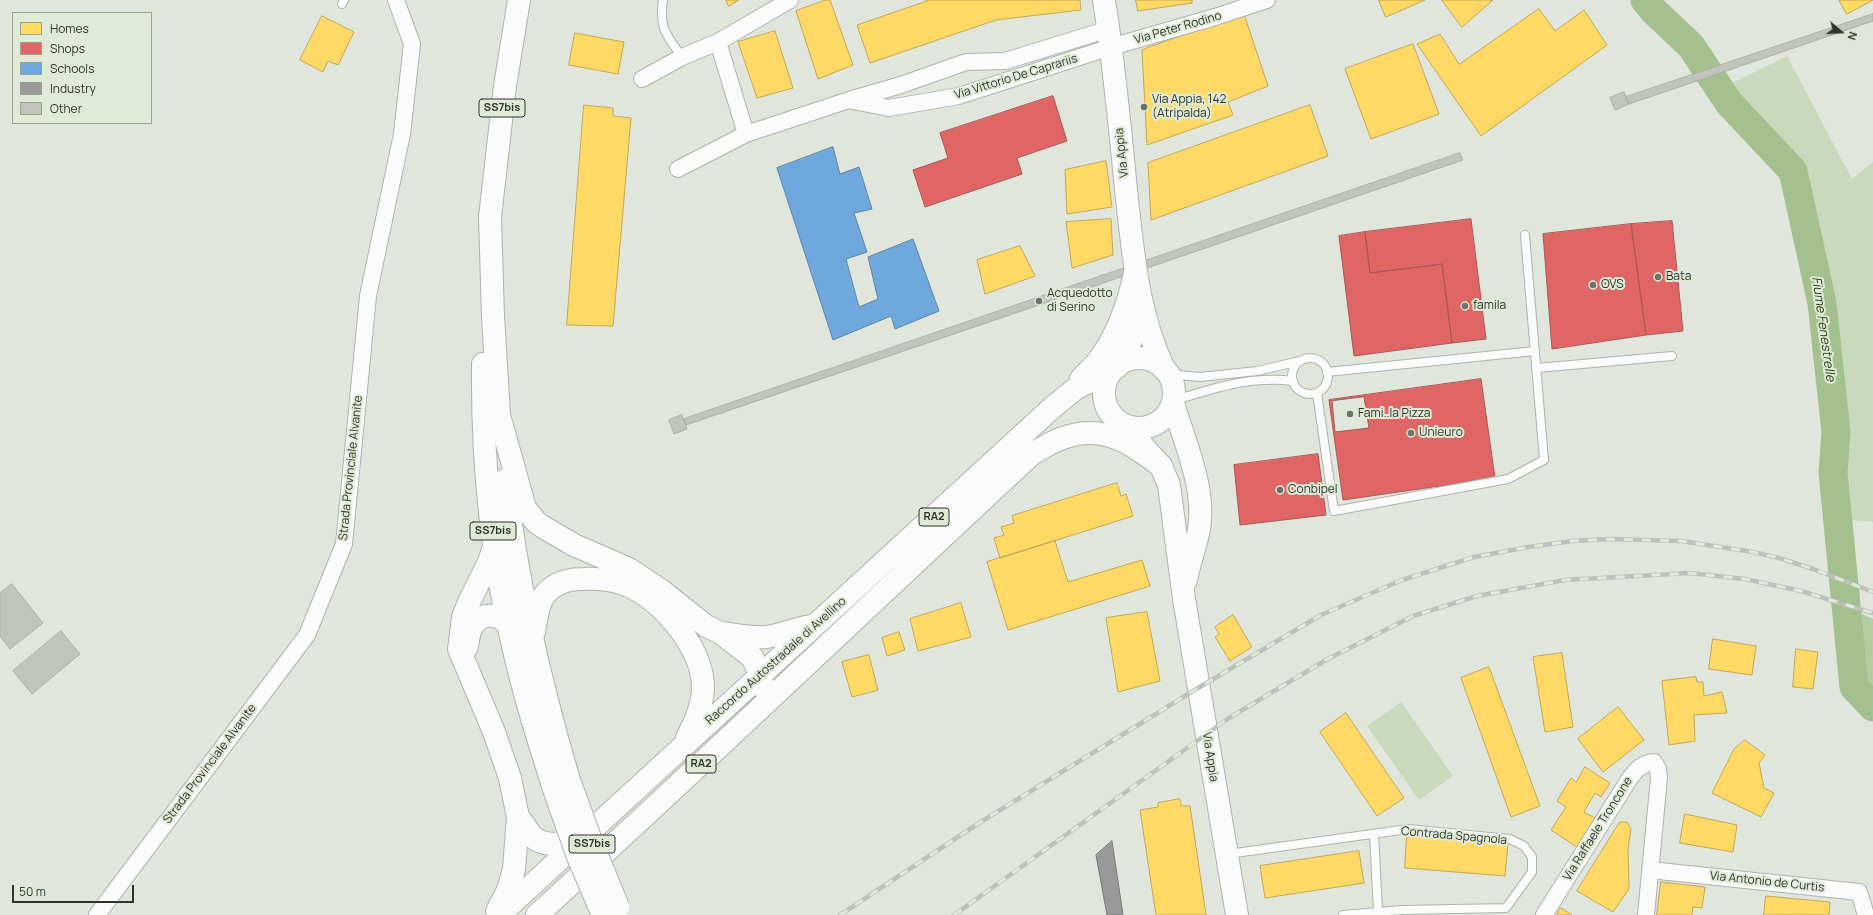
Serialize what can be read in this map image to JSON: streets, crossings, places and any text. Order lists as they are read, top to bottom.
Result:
{
  "streets": {
    "main road": [
      "SS7bis",
      "Via Appia",
      "RA2",
      "Raccordo Autostradale di Avellino"
    ],
    "street": [
      "Via Peter Rodino",
      "Via Vittorio De Caprariis",
      "Strada Provinciale Alvanite",
      "Via Raffaele Troncone",
      "Via Antonio de Curtis"
    ],
    "lane": ["Contrada Spagnola"]
  },
  "crossings": [
    ["Via Peter Rodino", "Via Vittorio De Caprariis"],
    ["Via Peter Rodino", "Via Appia"],
    ["Via Vittorio De Caprariis", "Via Appia"],
    ["Via Appia", "Contrada Spagnola"],
    ["Via Raffaele Troncone", "Via Antonio de Curtis"]
  ],
  "water": ["Fiume Fenestrelle"],
  "places": [
    "Via Appia, 142 (Atripalda)",
    "Bata",
    "OVS",
    "Acquedotto di Serino",
    "famila",
    "Fami..la Pizza",
    "Unieuro",
    "Conbipel"
  ],
  "legend": [
    "Homes",
    "Shops",
    "Schools",
    "Industry",
    "Other"
  ],
  "scale_bar": "50 m",
  "north": "right"
}
